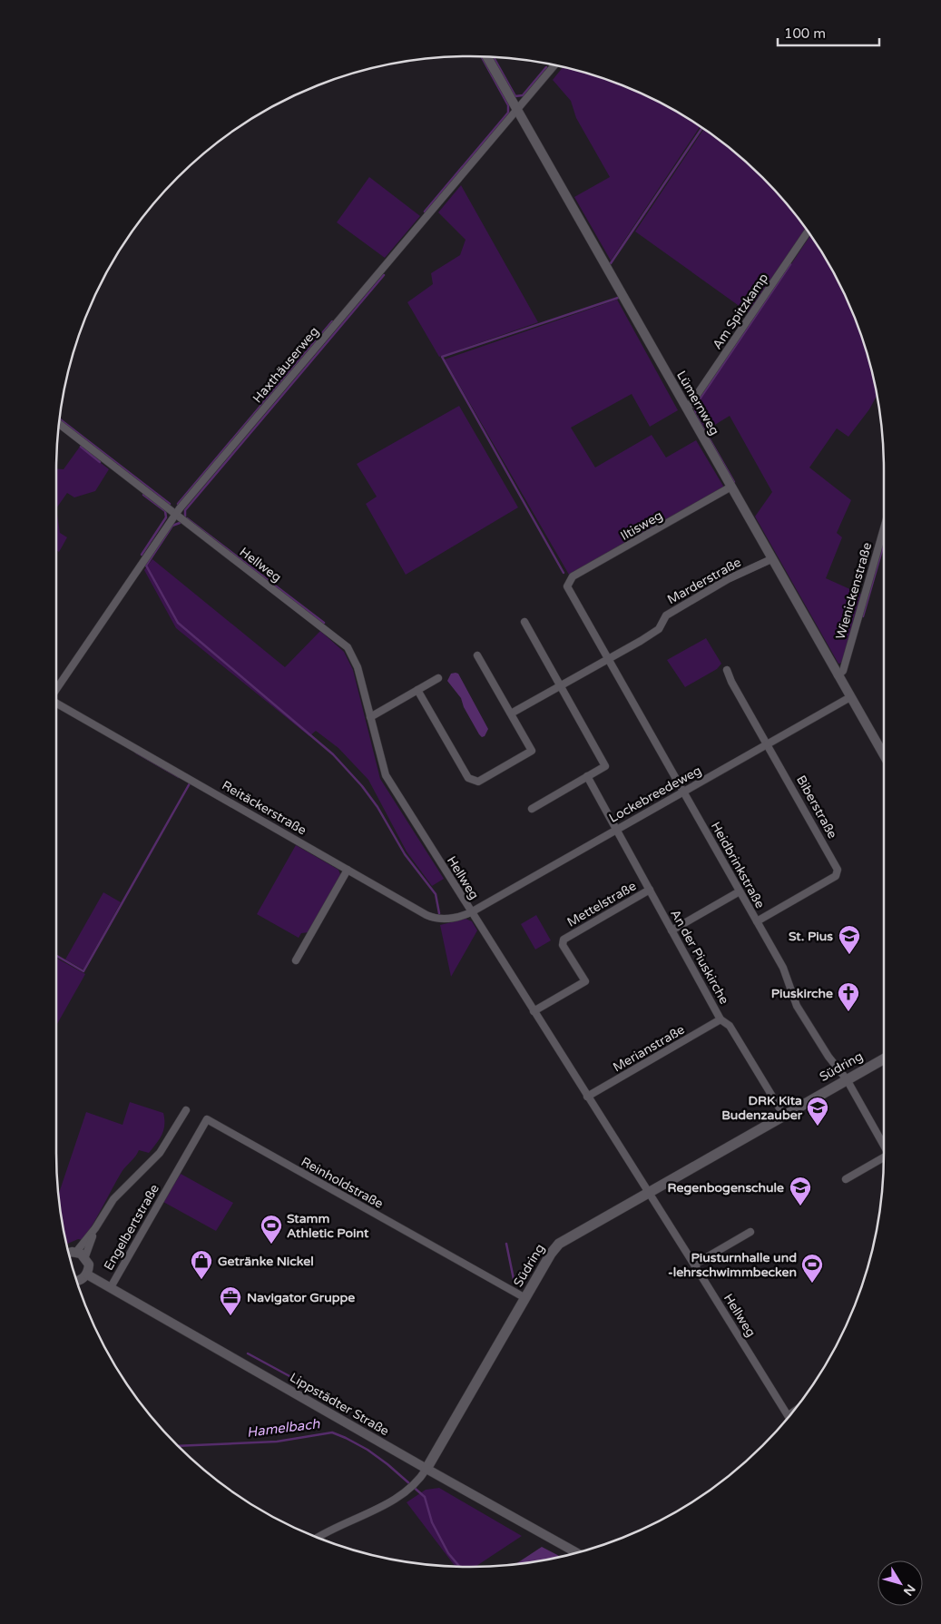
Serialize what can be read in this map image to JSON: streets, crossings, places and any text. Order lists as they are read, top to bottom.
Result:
{
  "streets": {
    "main road": ["Südring"],
    "street": [
      "Am Spitzkamp",
      "Haxthäuserweg",
      "Lümernweg",
      "Iltisweg",
      "Hellweg",
      "Marderstraße",
      "Wienickenstraße",
      "Lockebreedeweg",
      "Biberstraße",
      "Reitäckerstraße",
      "Heidbrinkstraße",
      "Mettelstraße",
      "An der Piuskirche",
      "Merianstraße",
      "Reinholdstraße",
      "Engelbertstraße",
      "Lippstädter Straße"
    ]
  },
  "crossings": [
    ["Am Spitzkamp", "Lümernweg"],
    ["Haxthäuserweg", "Lümernweg"],
    ["Haxthäuserweg", "Hellweg"],
    ["Lümernweg", "Iltisweg"],
    ["Lümernweg", "Marderstraße"],
    ["Lümernweg", "Wienickenstraße"],
    ["Lümernweg", "Lockebreedeweg"],
    ["Iltisweg", "Heidbrinkstraße"],
    ["Hellweg", "Lockebreedeweg"],
    ["Hellweg", "Reitäckerstraße"],
    ["Hellweg", "Mettelstraße"],
    ["Hellweg", "Merianstraße"],
    ["Hellweg", "Südring"],
    ["Marderstraße", "Heidbrinkstraße"],
    ["Lockebreedeweg", "Biberstraße"],
    ["Lockebreedeweg", "Reitäckerstraße"],
    ["Lockebreedeweg", "Heidbrinkstraße"],
    ["Lockebreedeweg", "An der Piuskirche"],
    ["Biberstraße", "Heidbrinkstraße"],
    ["Heidbrinkstraße", "Südring"],
    ["Mettelstraße", "An der Piuskirche"],
    ["An der Piuskirche", "Merianstraße"],
    ["An der Piuskirche", "Südring"],
    ["Südring", "Reinholdstraße"],
    ["Südring", "Lippstädter Straße"],
    ["Reinholdstraße", "Engelbertstraße"],
    ["Engelbertstraße", "Lippstädter Straße"]
  ],
  "water": ["Hamelbach"],
  "places": {
    "school or university": ["St. Pius", "DRK Kita Budenzauber", "Regenbogenschule"],
    "church": ["Piuskirche"],
    "sports": ["Stamm Athletic Point", "Piusturnhalle und -lehrschwimmbecken"],
    "shop": ["Getränke Nickel"],
    "office": ["Navigator Gruppe"]
  },
  "scale_bar": "100 m",
  "north": "bottom right"
}
